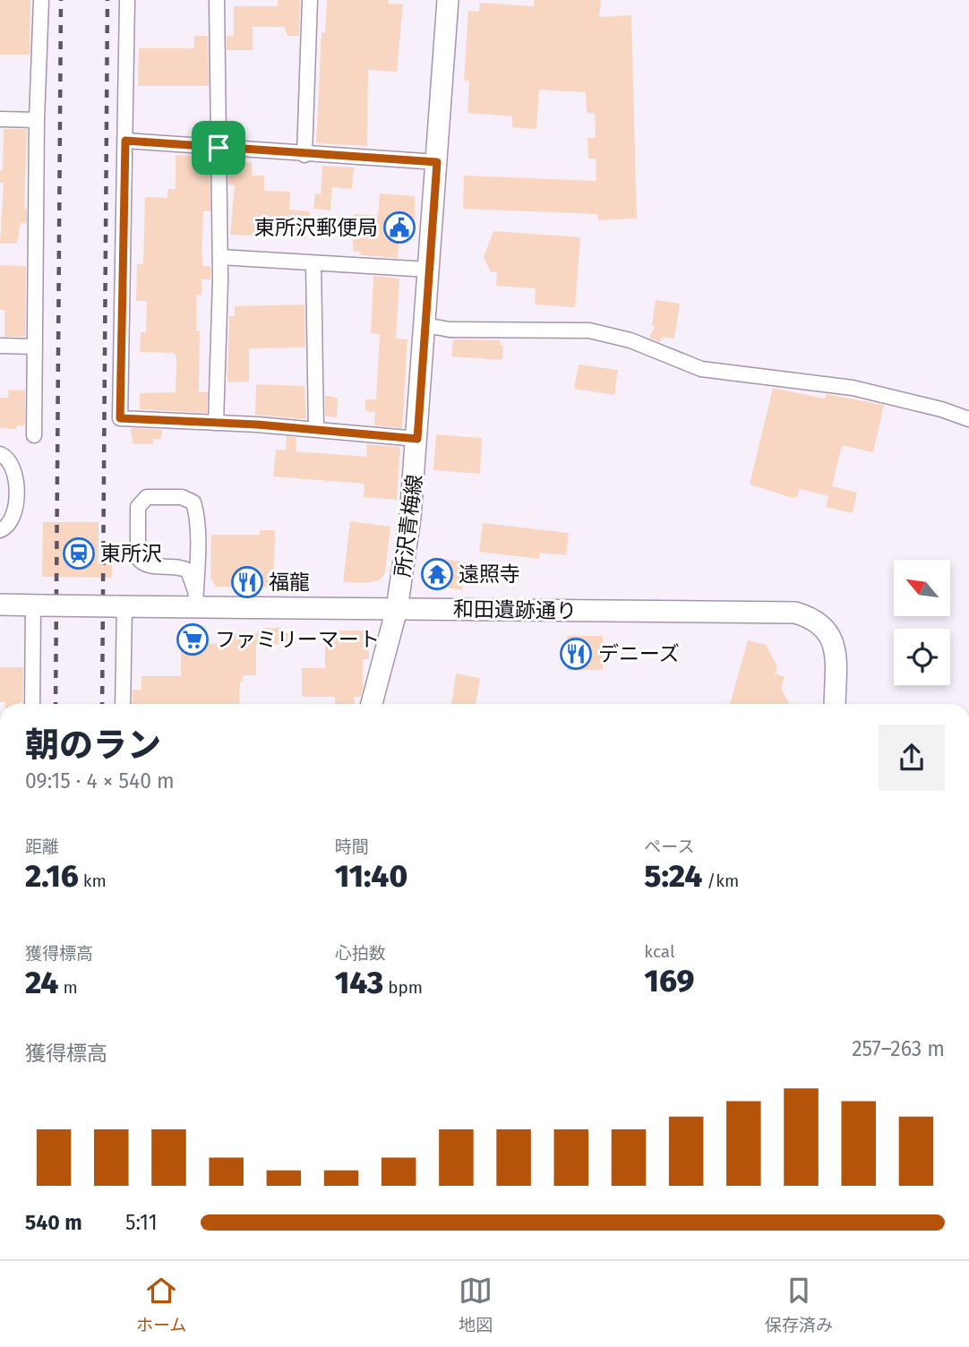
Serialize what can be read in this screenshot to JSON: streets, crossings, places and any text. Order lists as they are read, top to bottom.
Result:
{
  "streets": {
    "street": ["所沢青梅線", "和田遺跡通り"]
  },
  "crossings": [
    ["所沢青梅線", "和田遺跡通り"]
  ],
  "places": {
    "public building": ["東所沢郵便局"],
    "station": ["東所沢"],
    "temple": ["遠照寺"],
    "restaurant": ["福龍", "デニーズ"],
    "supermarket": ["ファミリーマート"]
  },
  "north": "top left",
  "page": {
    "heading": ["朝のラン", "09:15 · 4 × 540 m"],
    "stats": [
      ["距離", "2.16 km"],
      ["時間", "11:40"],
      ["ペース", "5:24 /km"],
      ["獲得標高", "24 m"],
      ["心拍数", "143 bpm"],
      ["kcal", "169"]
    ],
    "chart": ["獲得標高", "257–263 m"],
    "list": [
      {
        "name": "540 m",
        "note": "5:11"
      }
    ],
    "tabs": ["ホーム", "地図", "保存済み"]
  }
}
